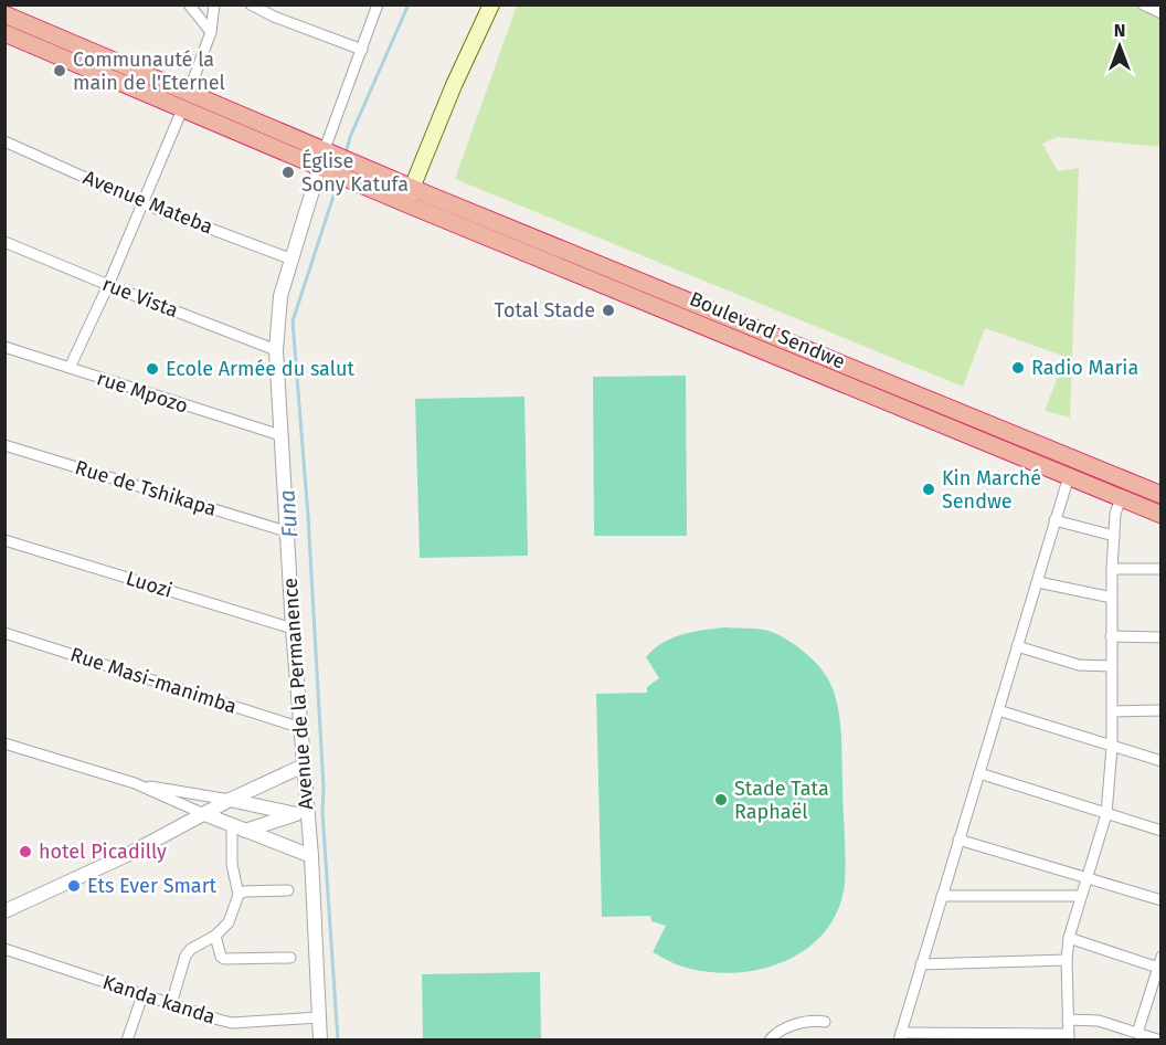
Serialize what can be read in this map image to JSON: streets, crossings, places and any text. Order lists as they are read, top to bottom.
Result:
{
  "streets": {
    "highway": ["Boulevard Sendwe"],
    "street": [
      "Avenue Mateba",
      "rue Vista",
      "rue Mpozo",
      "Rue de Tshikapa",
      "Luozi",
      "Rue Masi-manimba",
      "Avenue de la Permanence",
      "Kanda kanda"
    ]
  },
  "crossings": [
    ["Avenue Mateba", "Avenue de la Permanence"],
    ["rue Vista", "Avenue de la Permanence"],
    ["Boulevard Sendwe", "Avenue de la Permanence"],
    ["rue Mpozo", "Avenue de la Permanence"],
    ["Rue de Tshikapa", "Avenue de la Permanence"],
    ["Luozi", "Avenue de la Permanence"],
    ["Rue Masi-manimba", "Avenue de la Permanence"],
    ["Avenue de la Permanence", "Kanda kanda"]
  ],
  "water": ["Funa"],
  "places": [
    "Communauté la main de l'Eternel",
    "Église Sony Katufa",
    "Total Stade",
    "Radio Maria",
    "Ecole Armée du salut",
    "Kin Marché Sendwe",
    "Stade Tata Raphaël",
    "hotel Picadilly",
    "Ets Ever Smart"
  ],
  "north": "top"
}
